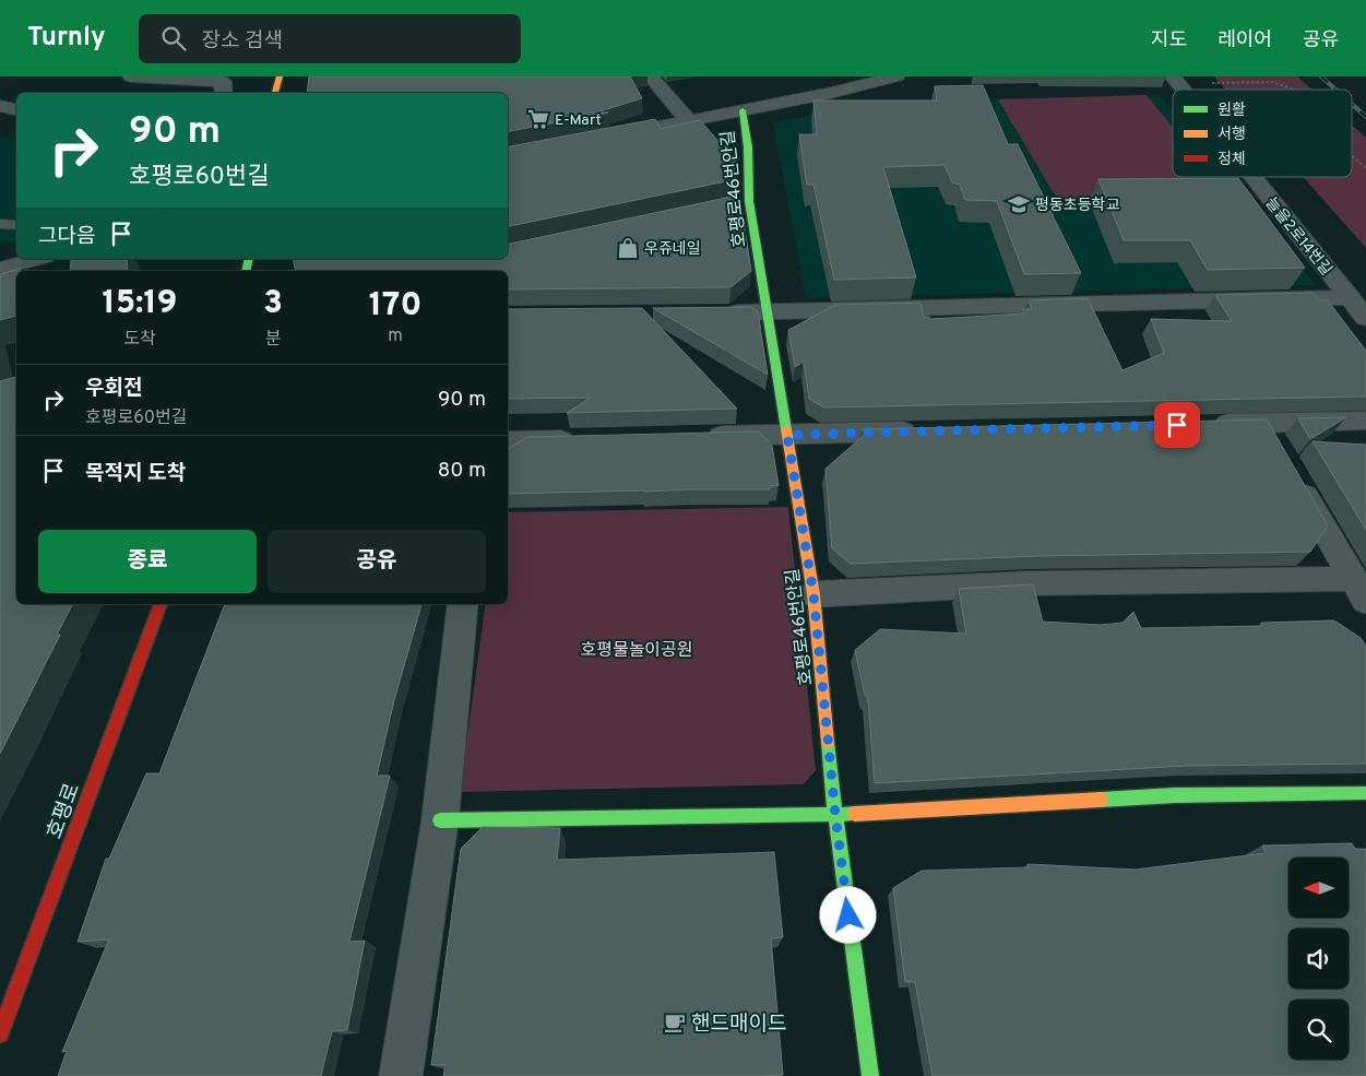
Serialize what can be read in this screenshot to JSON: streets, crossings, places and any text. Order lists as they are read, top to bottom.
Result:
{
  "streets": {
    "street": ["호평로46번안길", "늘을2로14번길", "호평로"]
  },
  "parks": ["호평물놀이공원"],
  "places": {
    "supermarket": ["E-Mart"],
    "school or university": ["평동초등학교"],
    "shop": ["우쥬네일"],
    "cafe": ["핸드매이드"]
  },
  "legend": ["원활", "서행", "정체"],
  "north": "left",
  "page": {
    "header": "Turnly",
    "search": "장소 검색",
    "nav": ["지도", "레이어", "공유"],
    "turn": ["90 m", "호평로60번길"],
    "then": "그다음",
    "eta": [
      "15:19",
      "도착",
      "3",
      "분",
      "170",
      "m"
    ],
    "list": [
      {
        "name": "우회전",
        "note": "호평로60번길",
        "value": "90 m"
      },
      {
        "name": "목적지 도착",
        "value": "80 m"
      }
    ],
    "buttons": ["종료", "공유"]
  }
}
